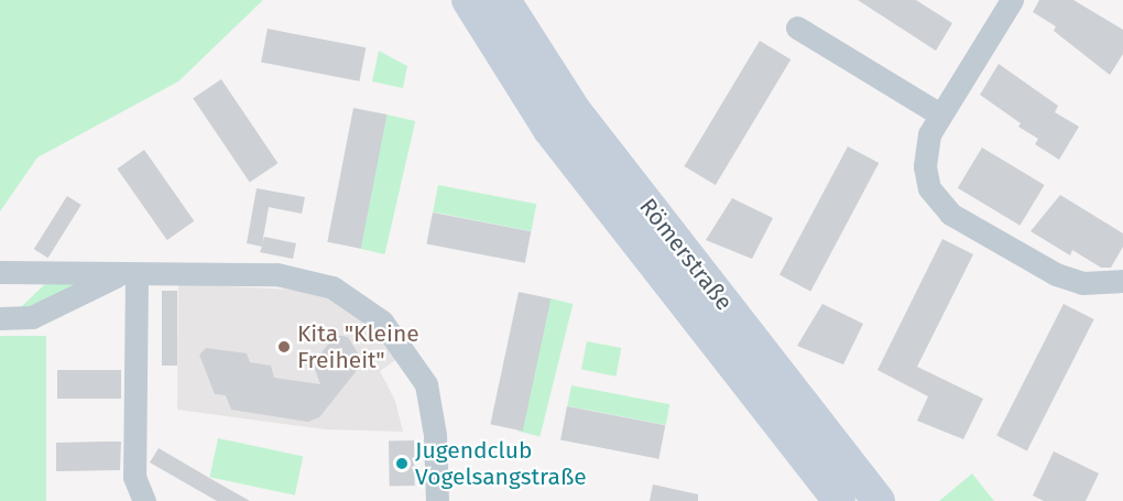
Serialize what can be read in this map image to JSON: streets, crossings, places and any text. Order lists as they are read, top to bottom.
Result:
{
  "streets": {
    "main road": ["Römerstraße"]
  },
  "places": ["Kita \"Kleine Freiheit\"", "Jugendclub Vogelsangstraße"]
}
